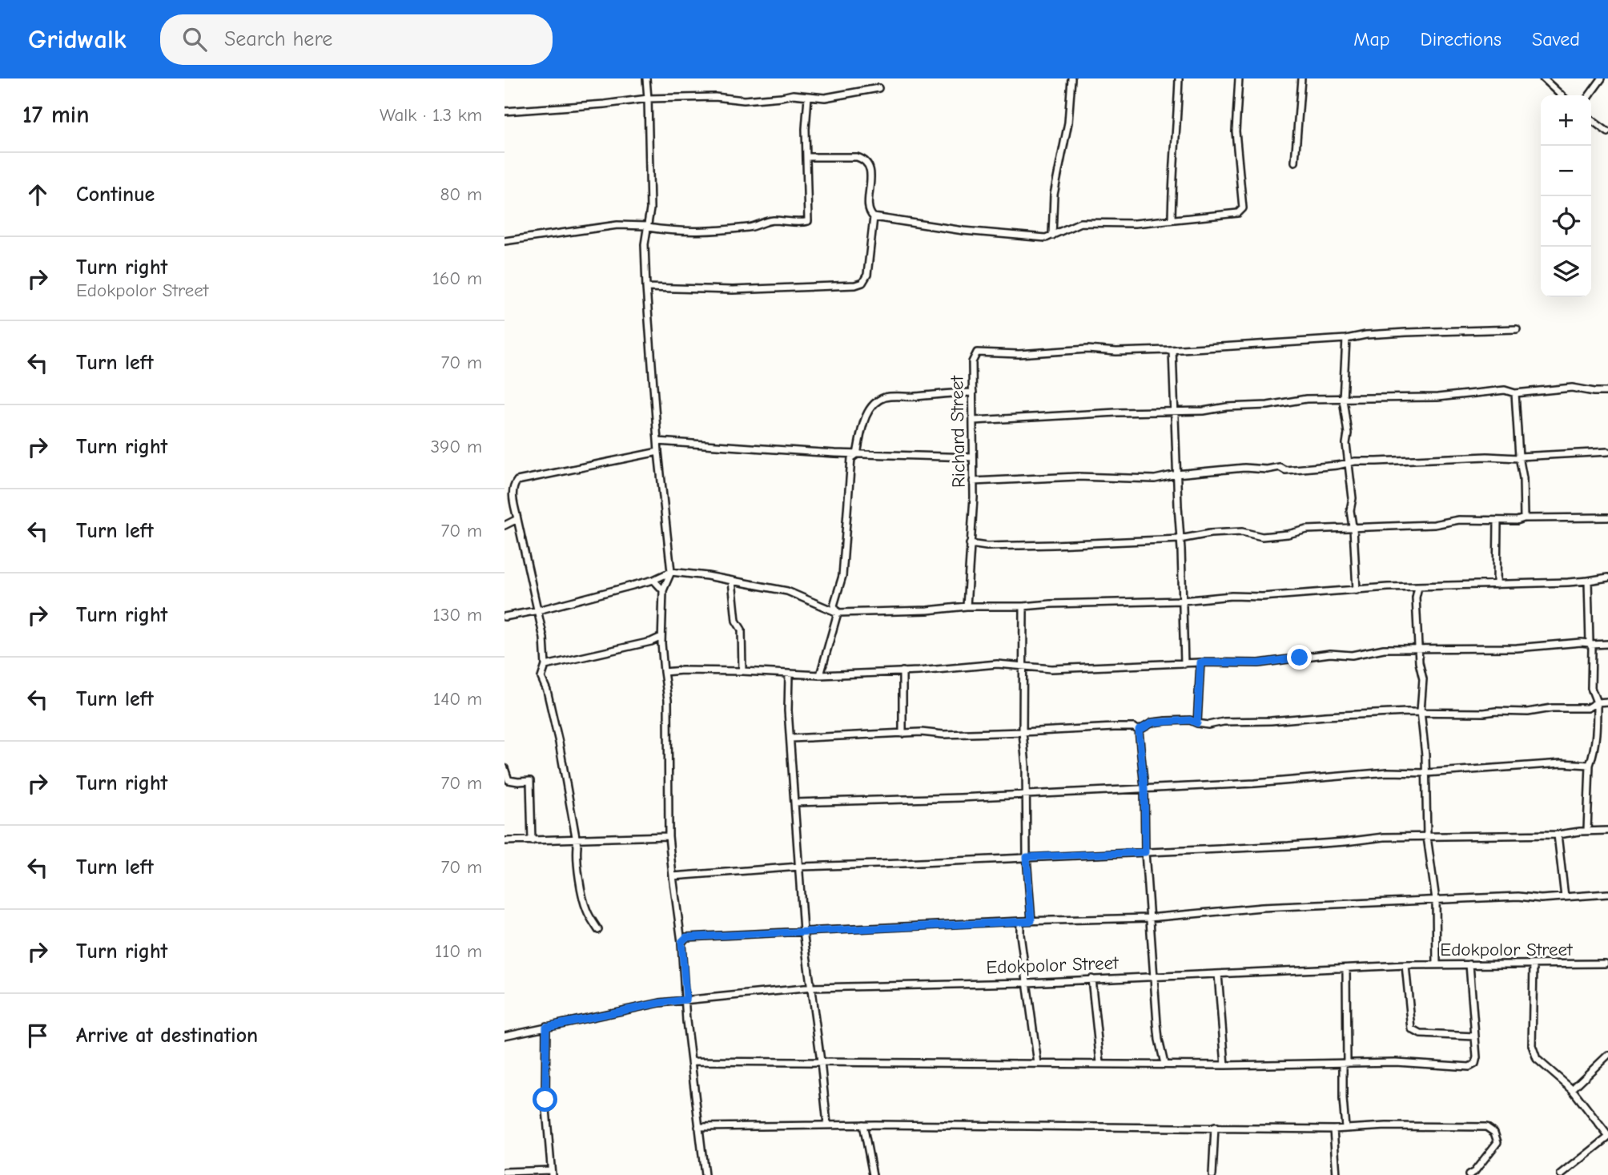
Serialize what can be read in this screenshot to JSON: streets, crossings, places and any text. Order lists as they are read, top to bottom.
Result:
{
  "streets": {
    "street": ["Richard Street", "Edokpolor Street"]
  },
  "page": {
    "header": "Gridwalk",
    "search": "Search here",
    "nav": ["Map", "Directions", "Saved"],
    "heading": ["17 min", "Walk · 1.3 km"],
    "map_buttons": ["+", "−"],
    "list": [
      ["Continue", "80 m"],
      ["Turn right", "Edokpolor Street", "160 m"],
      ["Turn left", "70 m"],
      ["Turn right", "390 m"],
      ["Turn left", "70 m"],
      ["Turn right", "130 m"],
      ["Turn left", "140 m"],
      ["Turn right", "70 m"],
      ["Turn left", "70 m"],
      ["Turn right", "110 m"],
      "Arrive at destination"
    ]
  }
}
